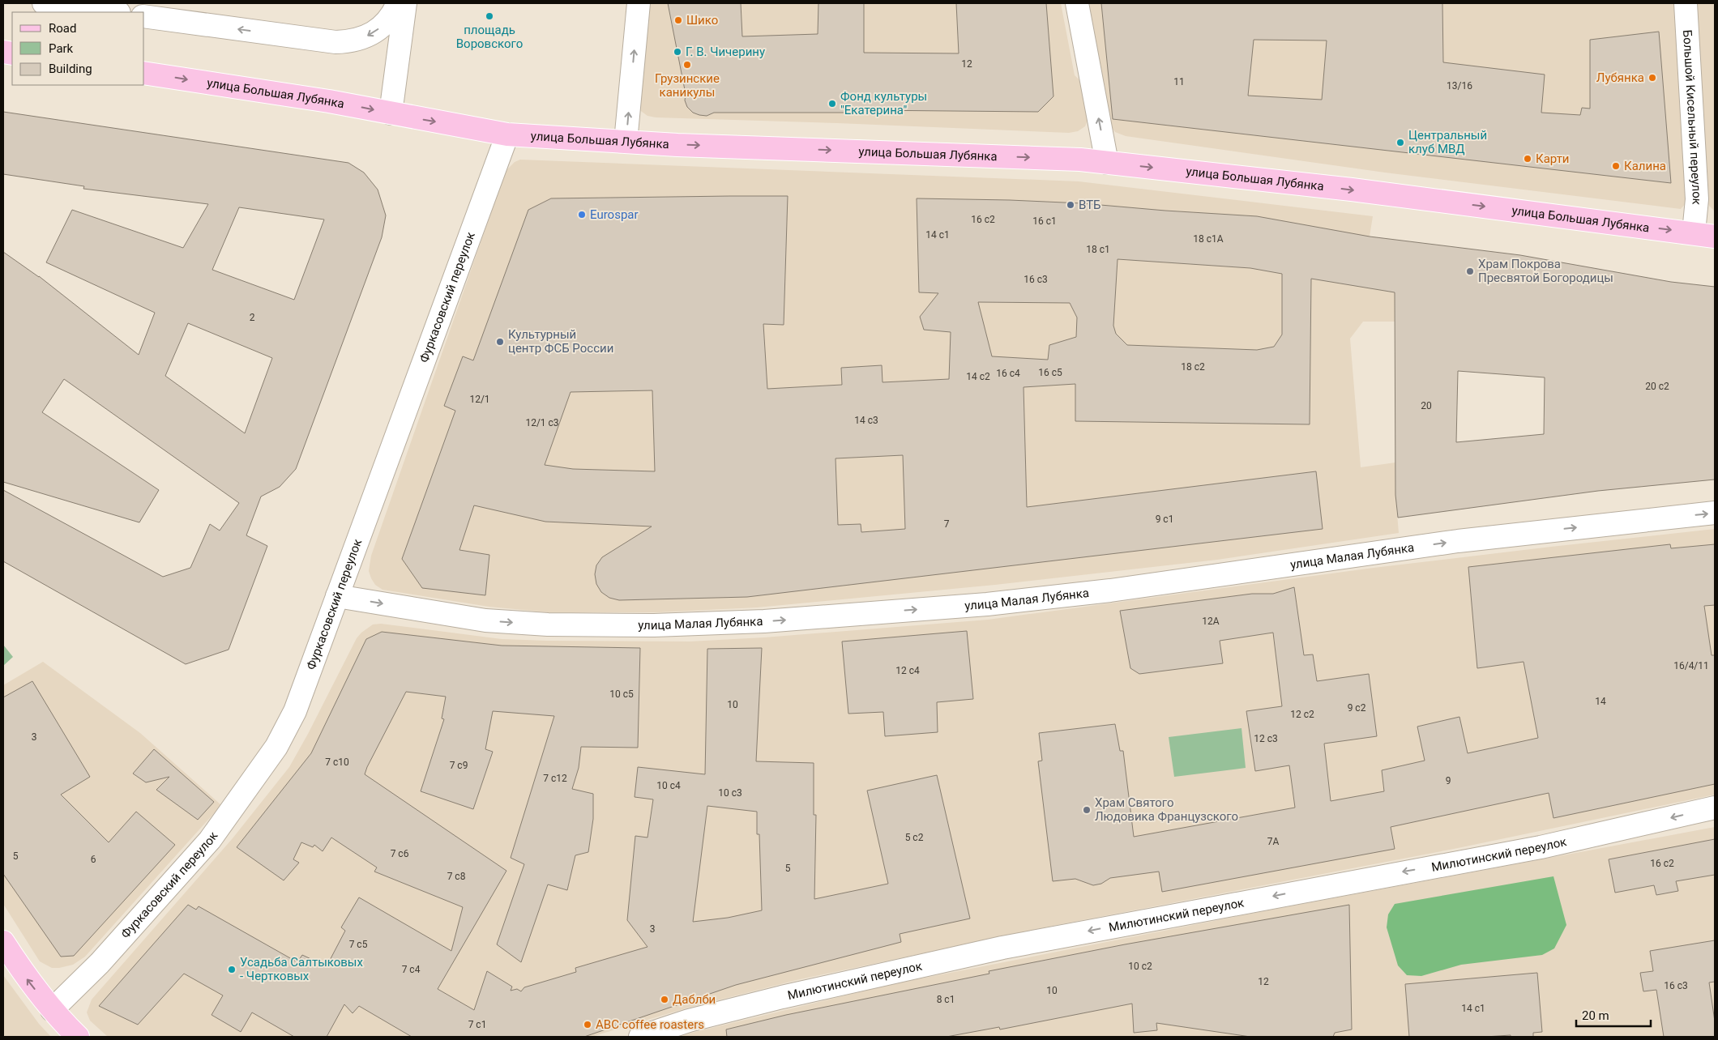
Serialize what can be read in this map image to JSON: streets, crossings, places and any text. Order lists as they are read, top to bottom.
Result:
{
  "streets": {
    "main road": ["улица Большая Лубянка"],
    "street": [
      "Большой Кисельный переулок",
      "Фуркасовский переулок",
      "улица Малая Лубянка",
      "Милютинский переулок"
    ]
  },
  "crossings": [
    ["улица Большая Лубянка", "Большой Кисельный переулок"],
    ["улица Большая Лубянка", "Фуркасовский переулок"],
    ["Фуркасовский переулок", "улица Малая Лубянка"]
  ],
  "one_way": ["улица Большая Лубянка", "улица Малая Лубянка", "Милютинский переулок"],
  "places": [
    "площадь Воровского",
    "Шико",
    "Г. В. Чичерину",
    "Грузинские каникулы",
    "Лубянка",
    "Фонд культуры \"Екатерина\"",
    "Центральный клуб МВД",
    "Карти",
    "Калина",
    "ВТБ",
    "Eurospar",
    "Храм Покрова Пресвятой Богородицы",
    "Культурный центр ФСБ России",
    "Храм Святого Людовика Французского",
    "Усадьба Салтыковых - Чертковых",
    "Даблби",
    "ABC coffee roasters"
  ],
  "house_numbers": [
    "12",
    "11",
    "13/16",
    "16 с2",
    "16 с1",
    "14 с1",
    "18 с1А",
    "18 с1",
    "16 с3",
    "2",
    "18 с2",
    "16 с5",
    "16 с4",
    "14 с2",
    "20 с2",
    "12/1",
    "20",
    "14 с3",
    "12/1 с3",
    "9 с1",
    "7",
    "12А",
    "16/4/11",
    "12 с4",
    "10 с5",
    "14",
    "10",
    "9 с2",
    "12 с2",
    "3",
    "12 с3",
    "7 с10",
    "7 с9",
    "7 с12",
    "9",
    "10 с4",
    "10 с3",
    "5 с2",
    "7А",
    "7 с6",
    "5",
    "6",
    "16 с2",
    "5",
    "7 с8",
    "3",
    "7 с5",
    "10 с2",
    "7 с4",
    "12",
    "16 с3",
    "10",
    "8 с1",
    "14 с1",
    "7 с1"
  ],
  "legend": ["Road", "Park", "Building"],
  "scale_bar": "20 m"
}
